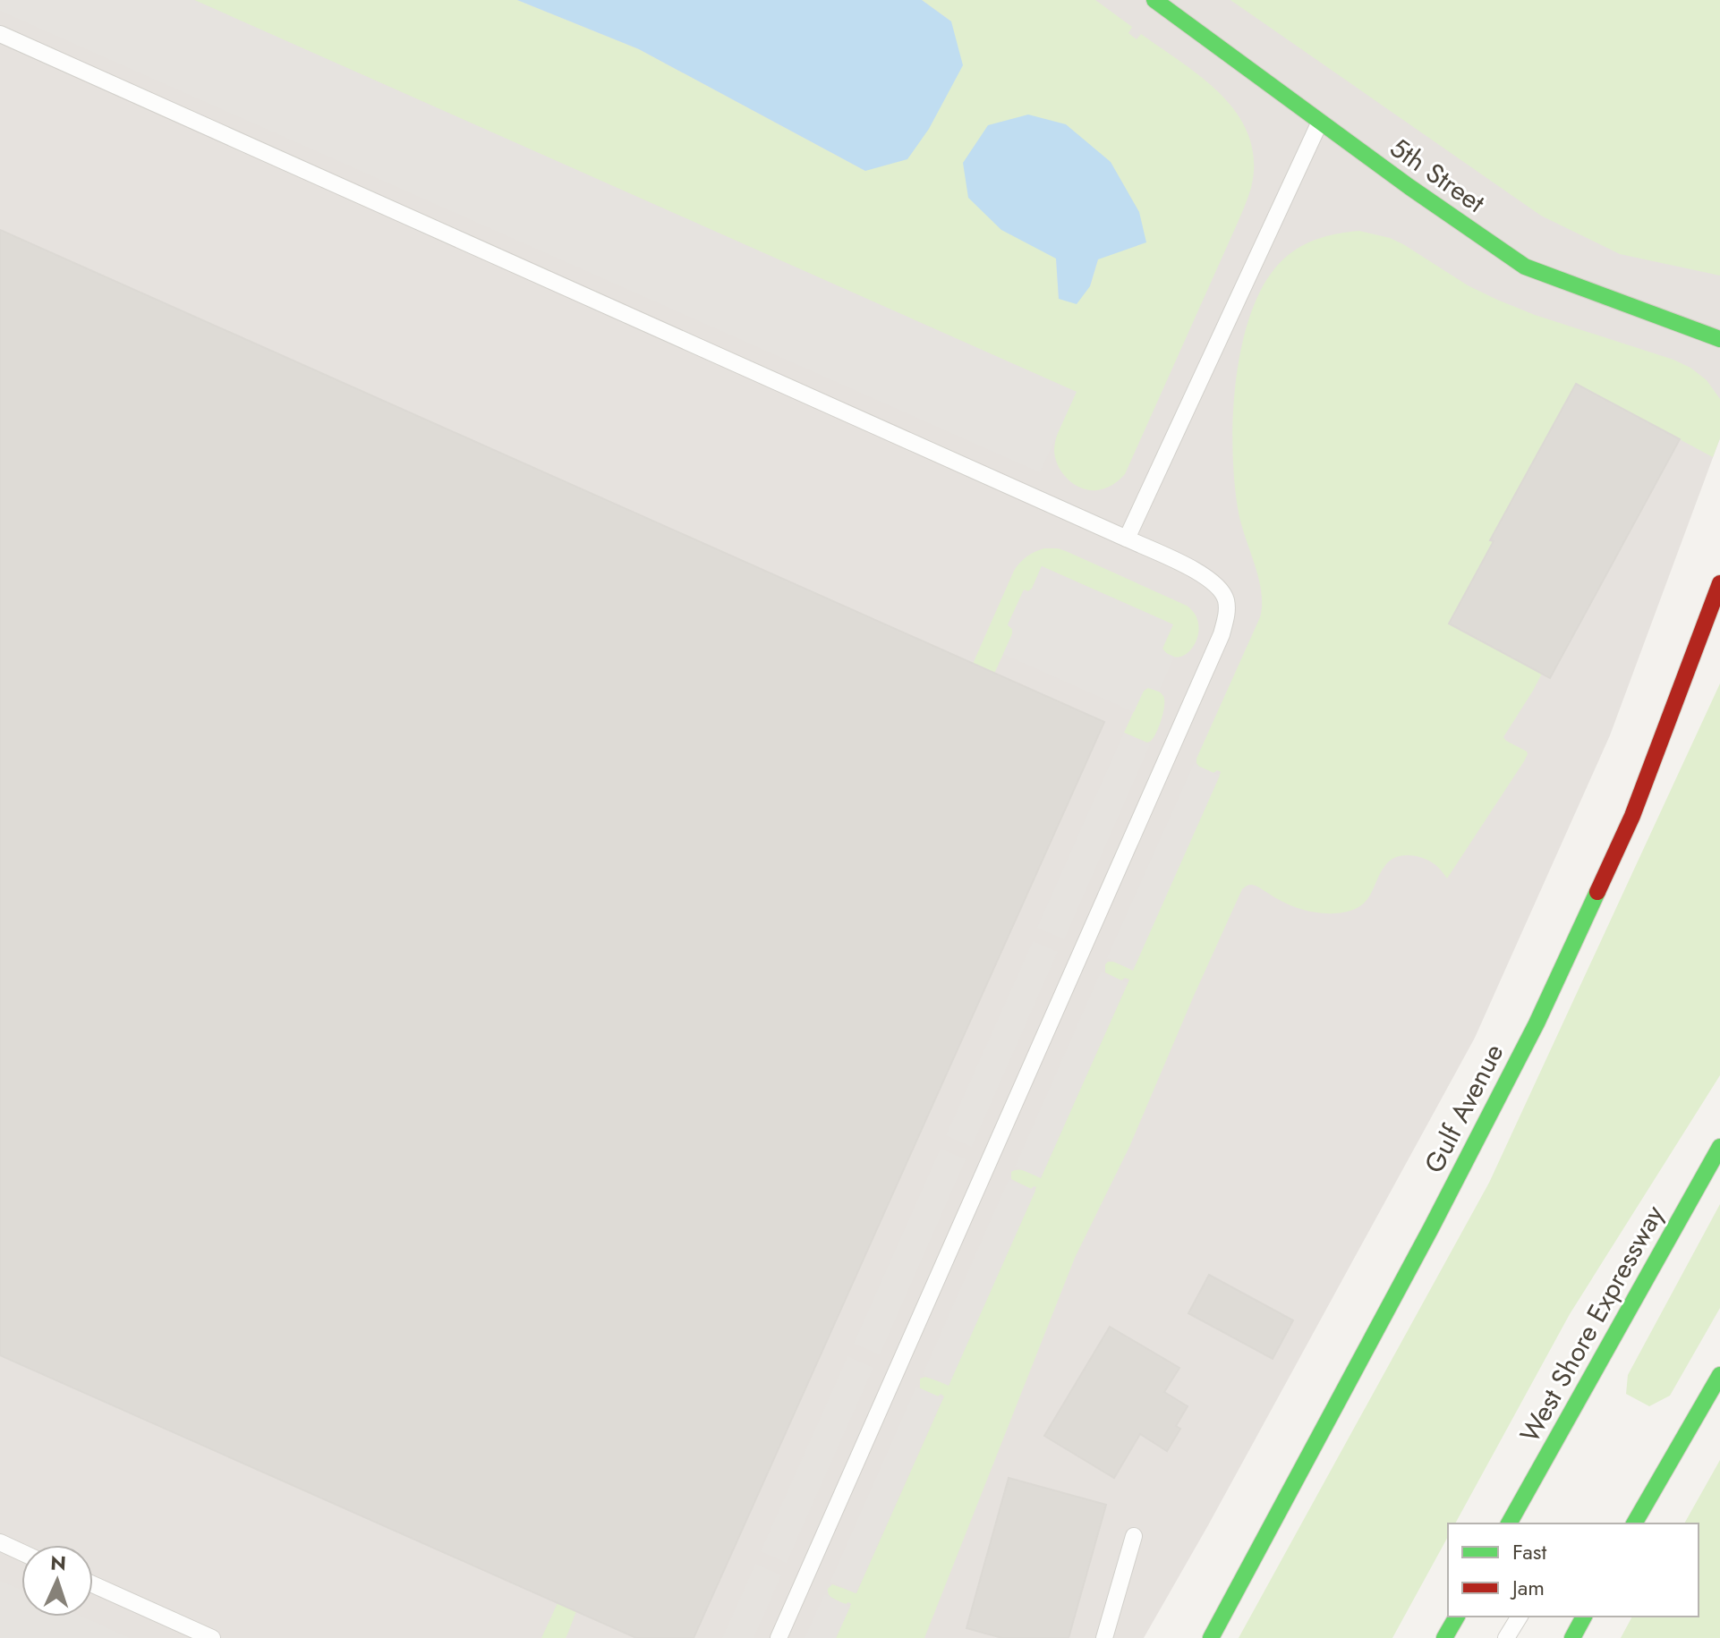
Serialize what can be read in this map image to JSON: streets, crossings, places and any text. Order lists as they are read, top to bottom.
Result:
{
  "streets": {
    "main road": ["5th Street", "Gulf Avenue", "West Shore Expressway"]
  },
  "legend": ["Fast", "Jam"],
  "north": "top"
}
